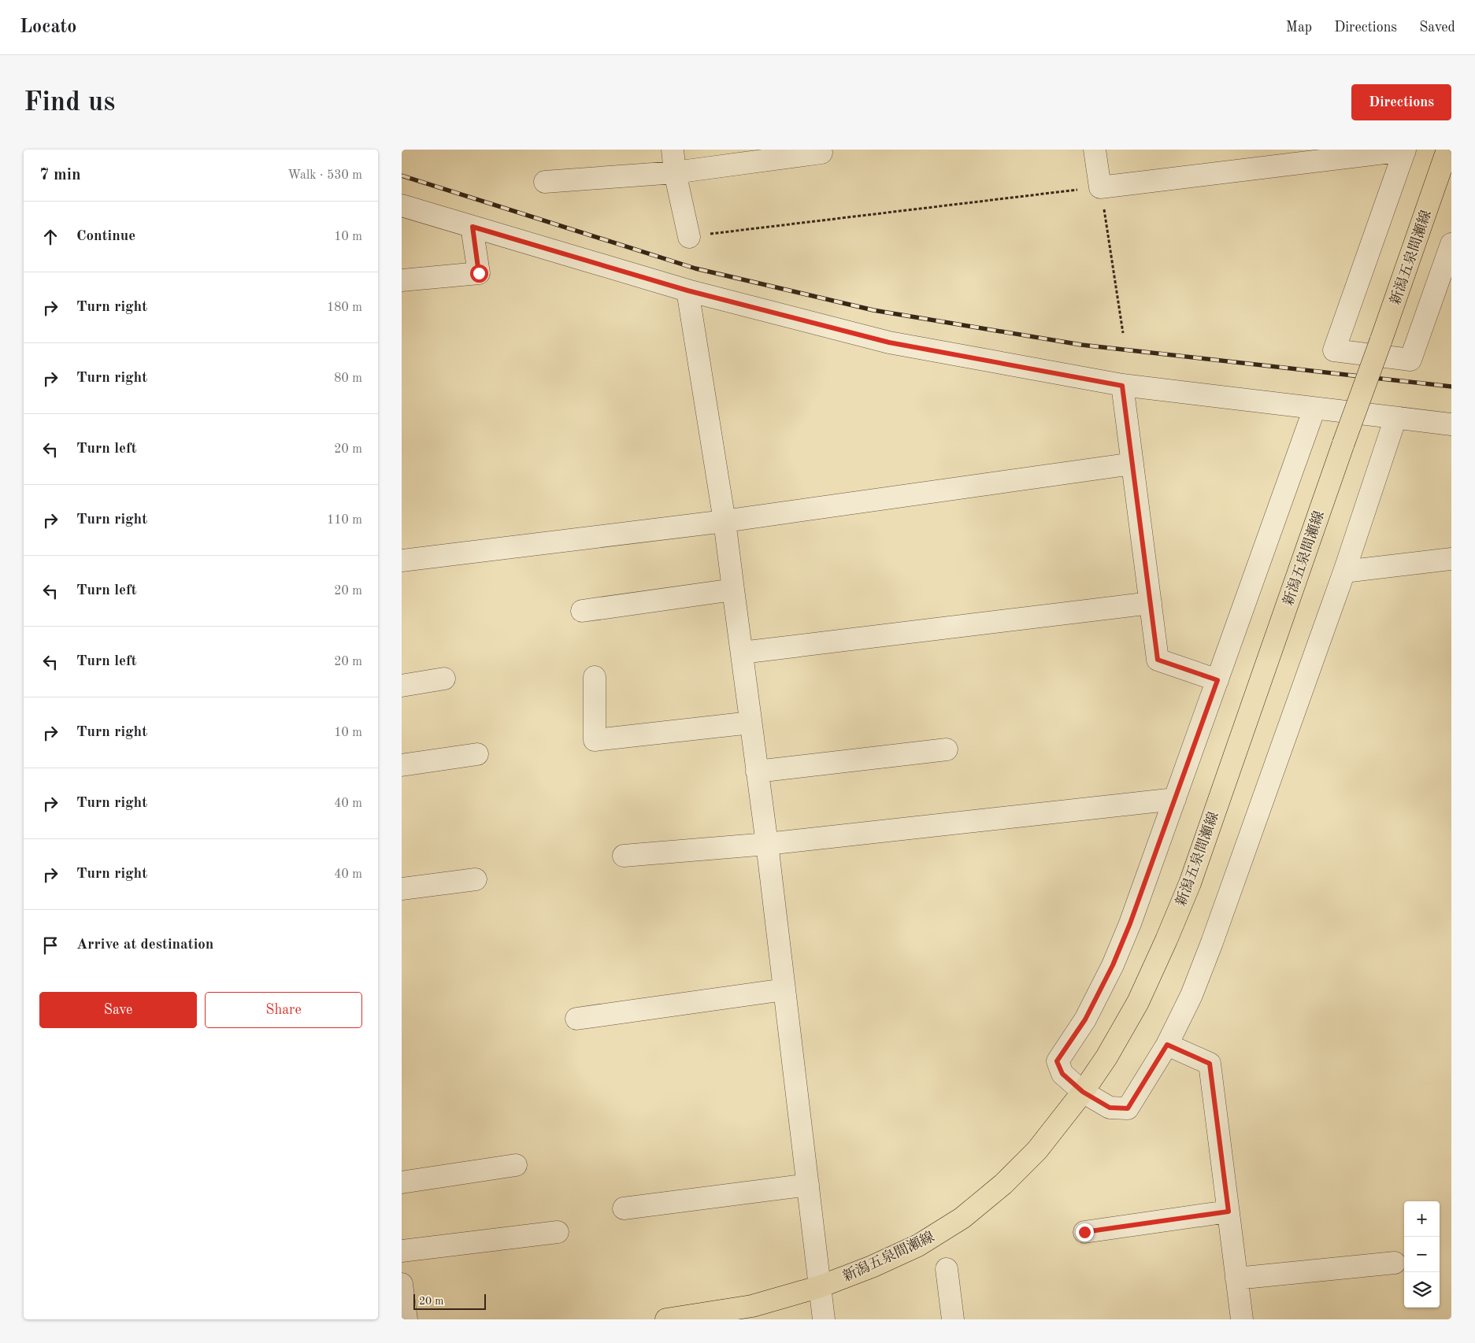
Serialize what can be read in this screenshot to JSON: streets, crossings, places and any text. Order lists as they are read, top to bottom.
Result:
{
  "streets": {
    "main road": ["新潟五泉間瀬線"]
  },
  "scale_bar": "20 m",
  "page": {
    "header": "Locato",
    "nav": ["Map", "Directions", "Saved"],
    "buttons": [
      "Directions",
      ["Save", "Share"]
    ],
    "title": "Find us",
    "heading": ["7 min", "Walk · 530 m"],
    "list": [
      ["Continue", "10 m"],
      ["Turn right", "180 m"],
      ["Turn right", "80 m"],
      ["Turn left", "20 m"],
      ["Turn right", "110 m"],
      ["Turn left", "20 m"],
      ["Turn left", "20 m"],
      ["Turn right", "10 m"],
      ["Turn right", "40 m"],
      ["Turn right", "40 m"],
      "Arrive at destination"
    ],
    "map_buttons": ["+", "−"],
    "scale": "20 m"
  }
}
